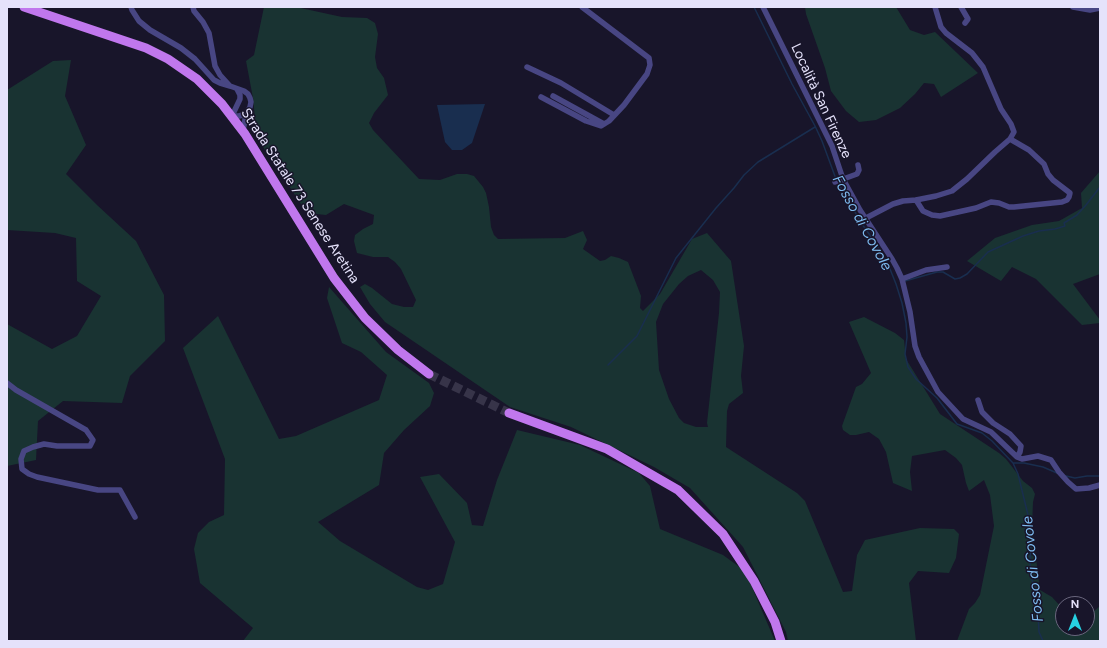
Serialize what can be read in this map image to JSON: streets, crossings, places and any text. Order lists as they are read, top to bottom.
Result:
{
  "streets": {
    "main road": ["Strada Statale 73 Senese Aretina"],
    "street": ["Località San Firenze"]
  },
  "water": ["Fosso di Covole"],
  "north": "top"
}
